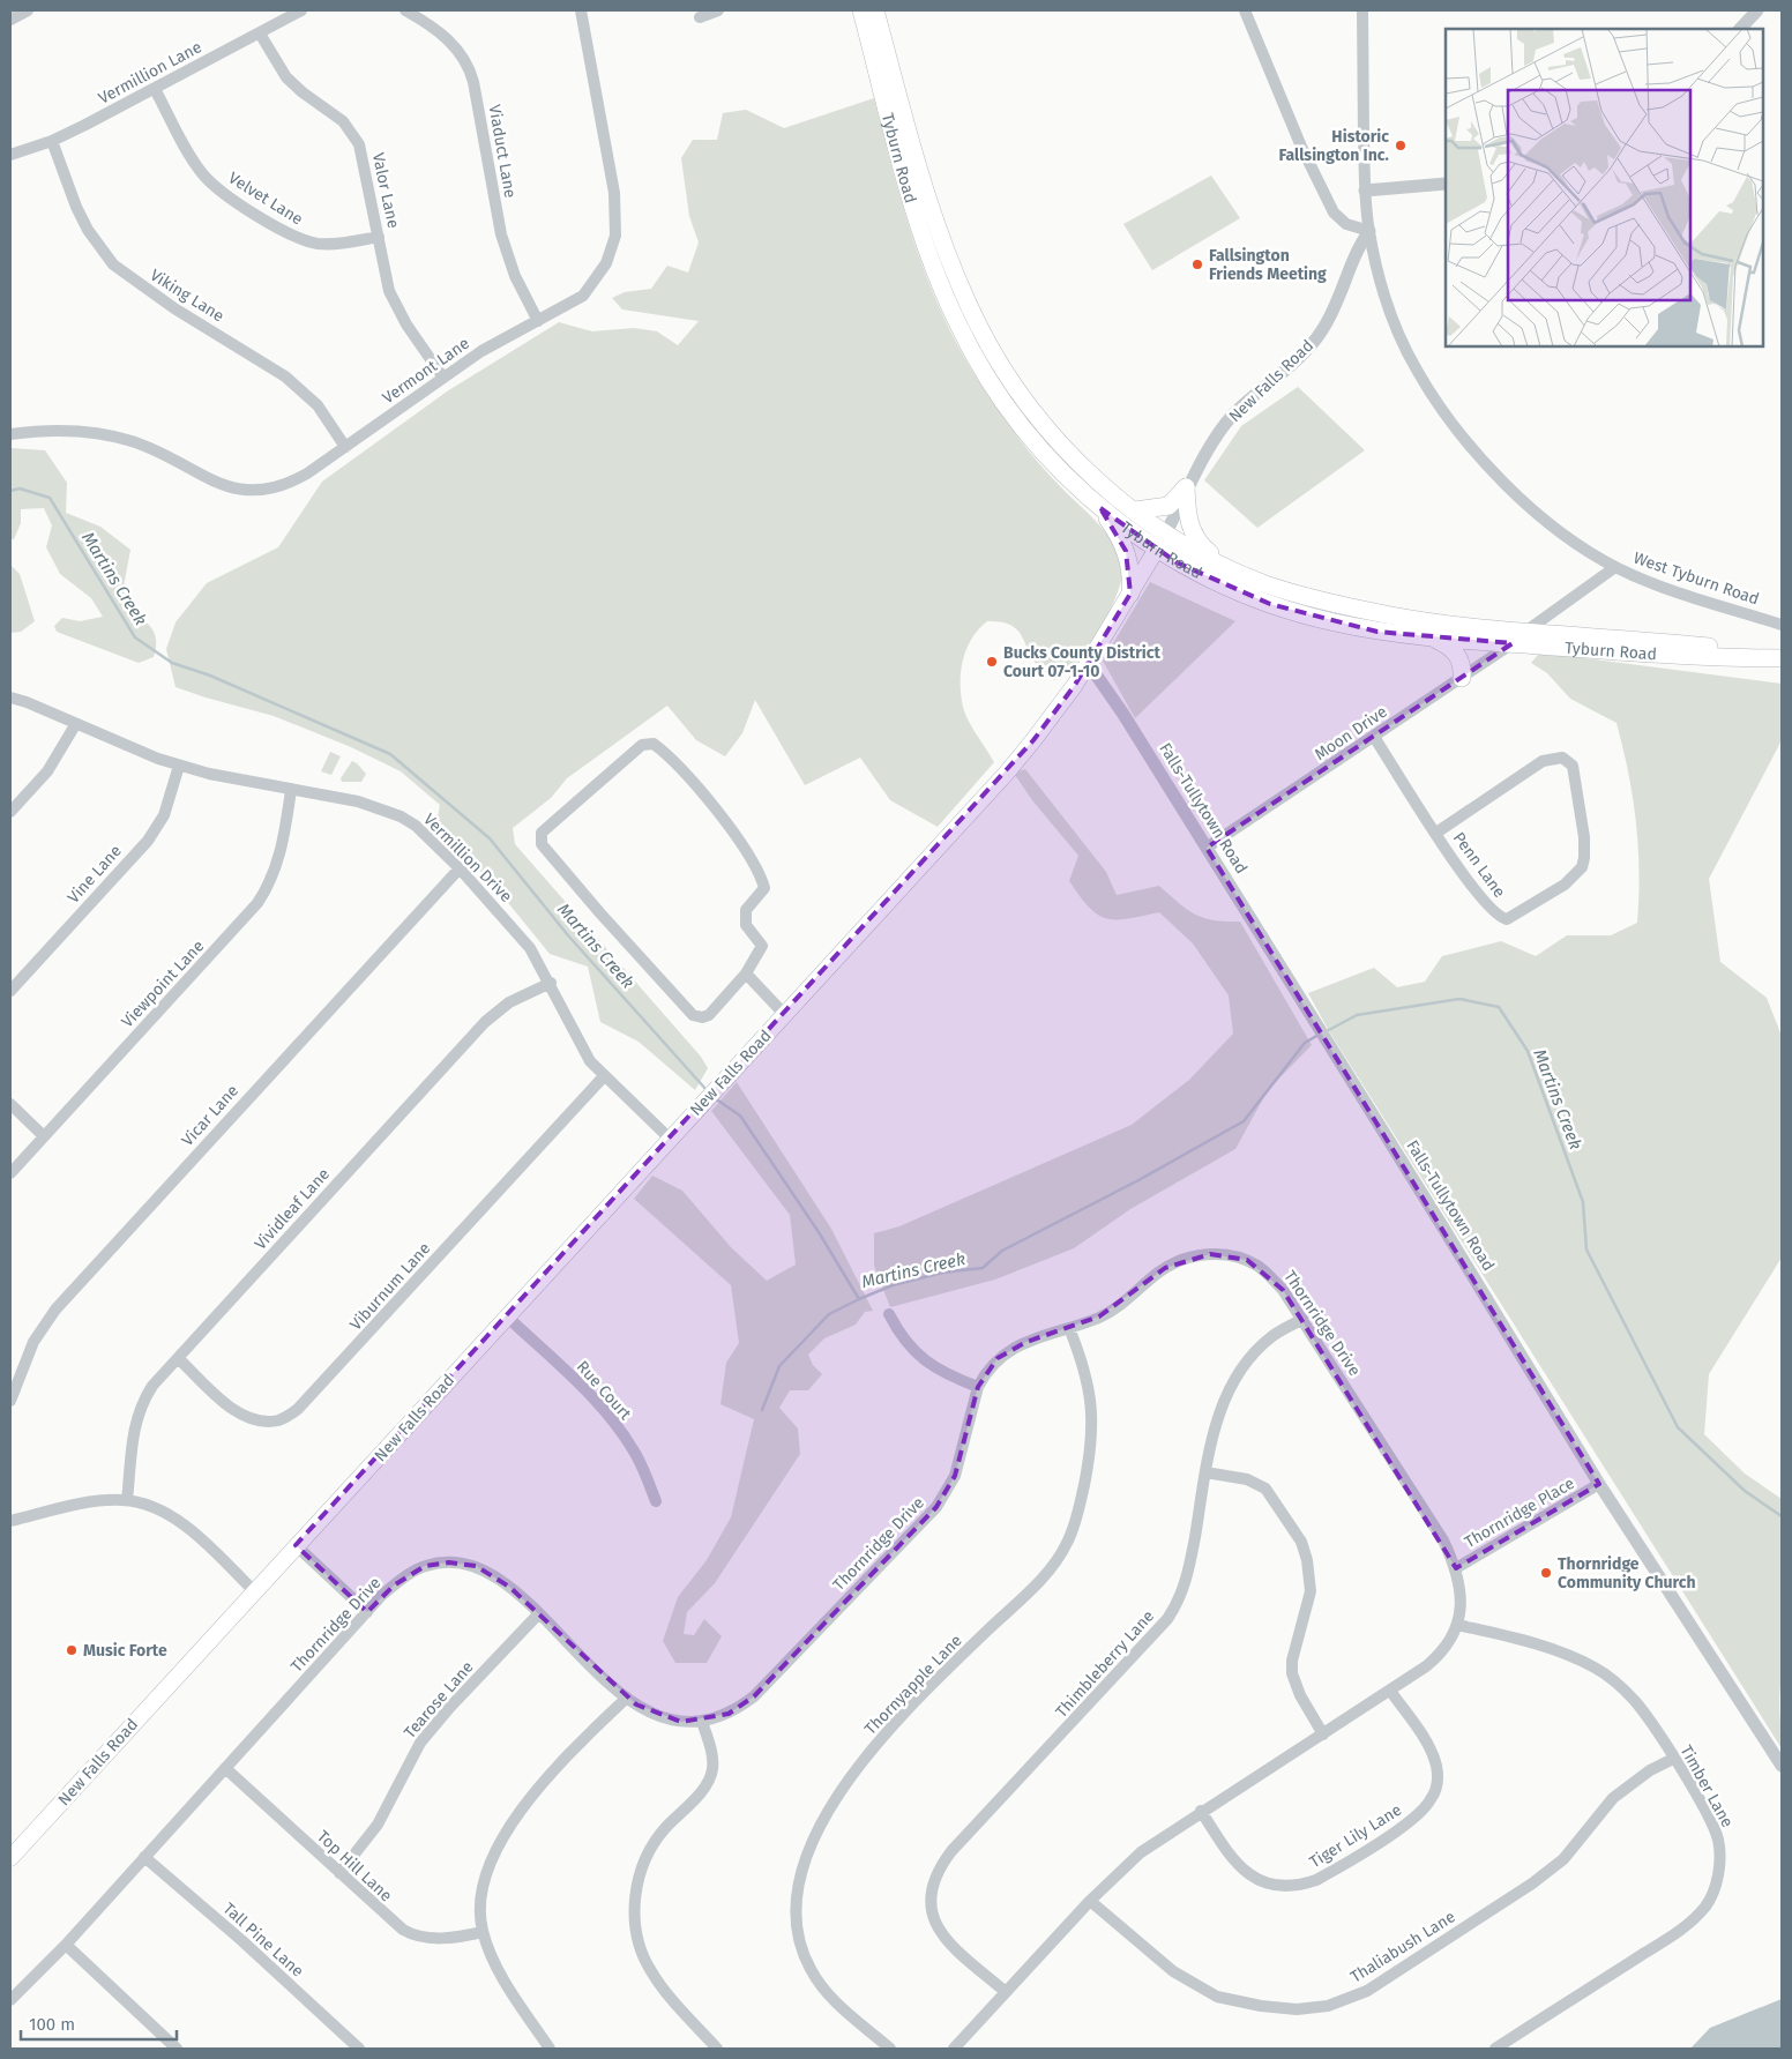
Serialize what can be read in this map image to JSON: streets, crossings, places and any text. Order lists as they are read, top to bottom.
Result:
{
  "streets": {
    "main road": ["Tyburn Road", "New Falls Road"],
    "street": [
      "Vermillion Lane",
      "Viaduct Lane",
      "Valor Lane",
      "Velvet Lane",
      "Viking Lane",
      "Vermont Lane",
      "West Tyburn Road",
      "Moon Drive",
      "Falls-Tullytown Road",
      "Vermillion Drive",
      "Penn Lane",
      "Vine Lane",
      "Viewpoint Lane",
      "Vicar Lane",
      "Vividleaf Lane",
      "Viburnum Lane",
      "Thornridge Drive",
      "Rue Court",
      "Thornridge Place",
      "Thimbleberry Lane",
      "Thornyapple Lane",
      "Tearose Lane",
      "Timber Lane",
      "Tiger Lily Lane",
      "Top Hill Lane",
      "Tall Pine Lane",
      "Thaliabush Lane"
    ]
  },
  "crossings": [
    ["Vermillion Lane", "Valor Lane"],
    ["Vermillion Lane", "Velvet Lane"],
    ["Vermillion Lane", "Viking Lane"],
    ["Viaduct Lane", "Vermont Lane"],
    ["Tyburn Road", "New Falls Road"],
    ["Tyburn Road", "Moon Drive"],
    ["Valor Lane", "Velvet Lane"],
    ["Valor Lane", "Vermont Lane"],
    ["Viking Lane", "Vermont Lane"],
    ["New Falls Road", "West Tyburn Road"],
    ["New Falls Road", "Falls-Tullytown Road"],
    ["New Falls Road", "Vermillion Drive"],
    ["New Falls Road", "Rue Court"],
    ["West Tyburn Road", "Moon Drive"],
    ["Moon Drive", "Falls-Tullytown Road"],
    ["Moon Drive", "Penn Lane"],
    ["Falls-Tullytown Road", "Thornridge Place"],
    ["Vermillion Drive", "Vine Lane"],
    ["Vermillion Drive", "Viewpoint Lane"],
    ["Vermillion Drive", "Vicar Lane"],
    ["Vermillion Drive", "Vividleaf Lane"],
    ["Vermillion Drive", "Viburnum Lane"],
    ["Vividleaf Lane", "Viburnum Lane"],
    ["Thornridge Drive", "Thornridge Place"],
    ["Thornridge Drive", "Thimbleberry Lane"],
    ["Thornridge Drive", "Thornyapple Lane"],
    ["Thornridge Drive", "Tearose Lane"],
    ["Thornridge Drive", "Timber Lane"],
    ["Thornridge Drive", "Tiger Lily Lane"],
    ["Thornridge Drive", "Top Hill Lane"],
    ["Thornridge Drive", "Tall Pine Lane"],
    ["Thornridge Drive", "Thaliabush Lane"],
    ["Tearose Lane", "Top Hill Lane"],
    ["Timber Lane", "Thaliabush Lane"]
  ],
  "water": ["Martins Creek"],
  "places": [
    "Historic Fallsington Inc.",
    "Fallsington Friends Meeting",
    "Bucks County District Court 07-1-10",
    "Thornridge Community Church",
    "Music Forte"
  ],
  "scale_bar": "100 m"
}
